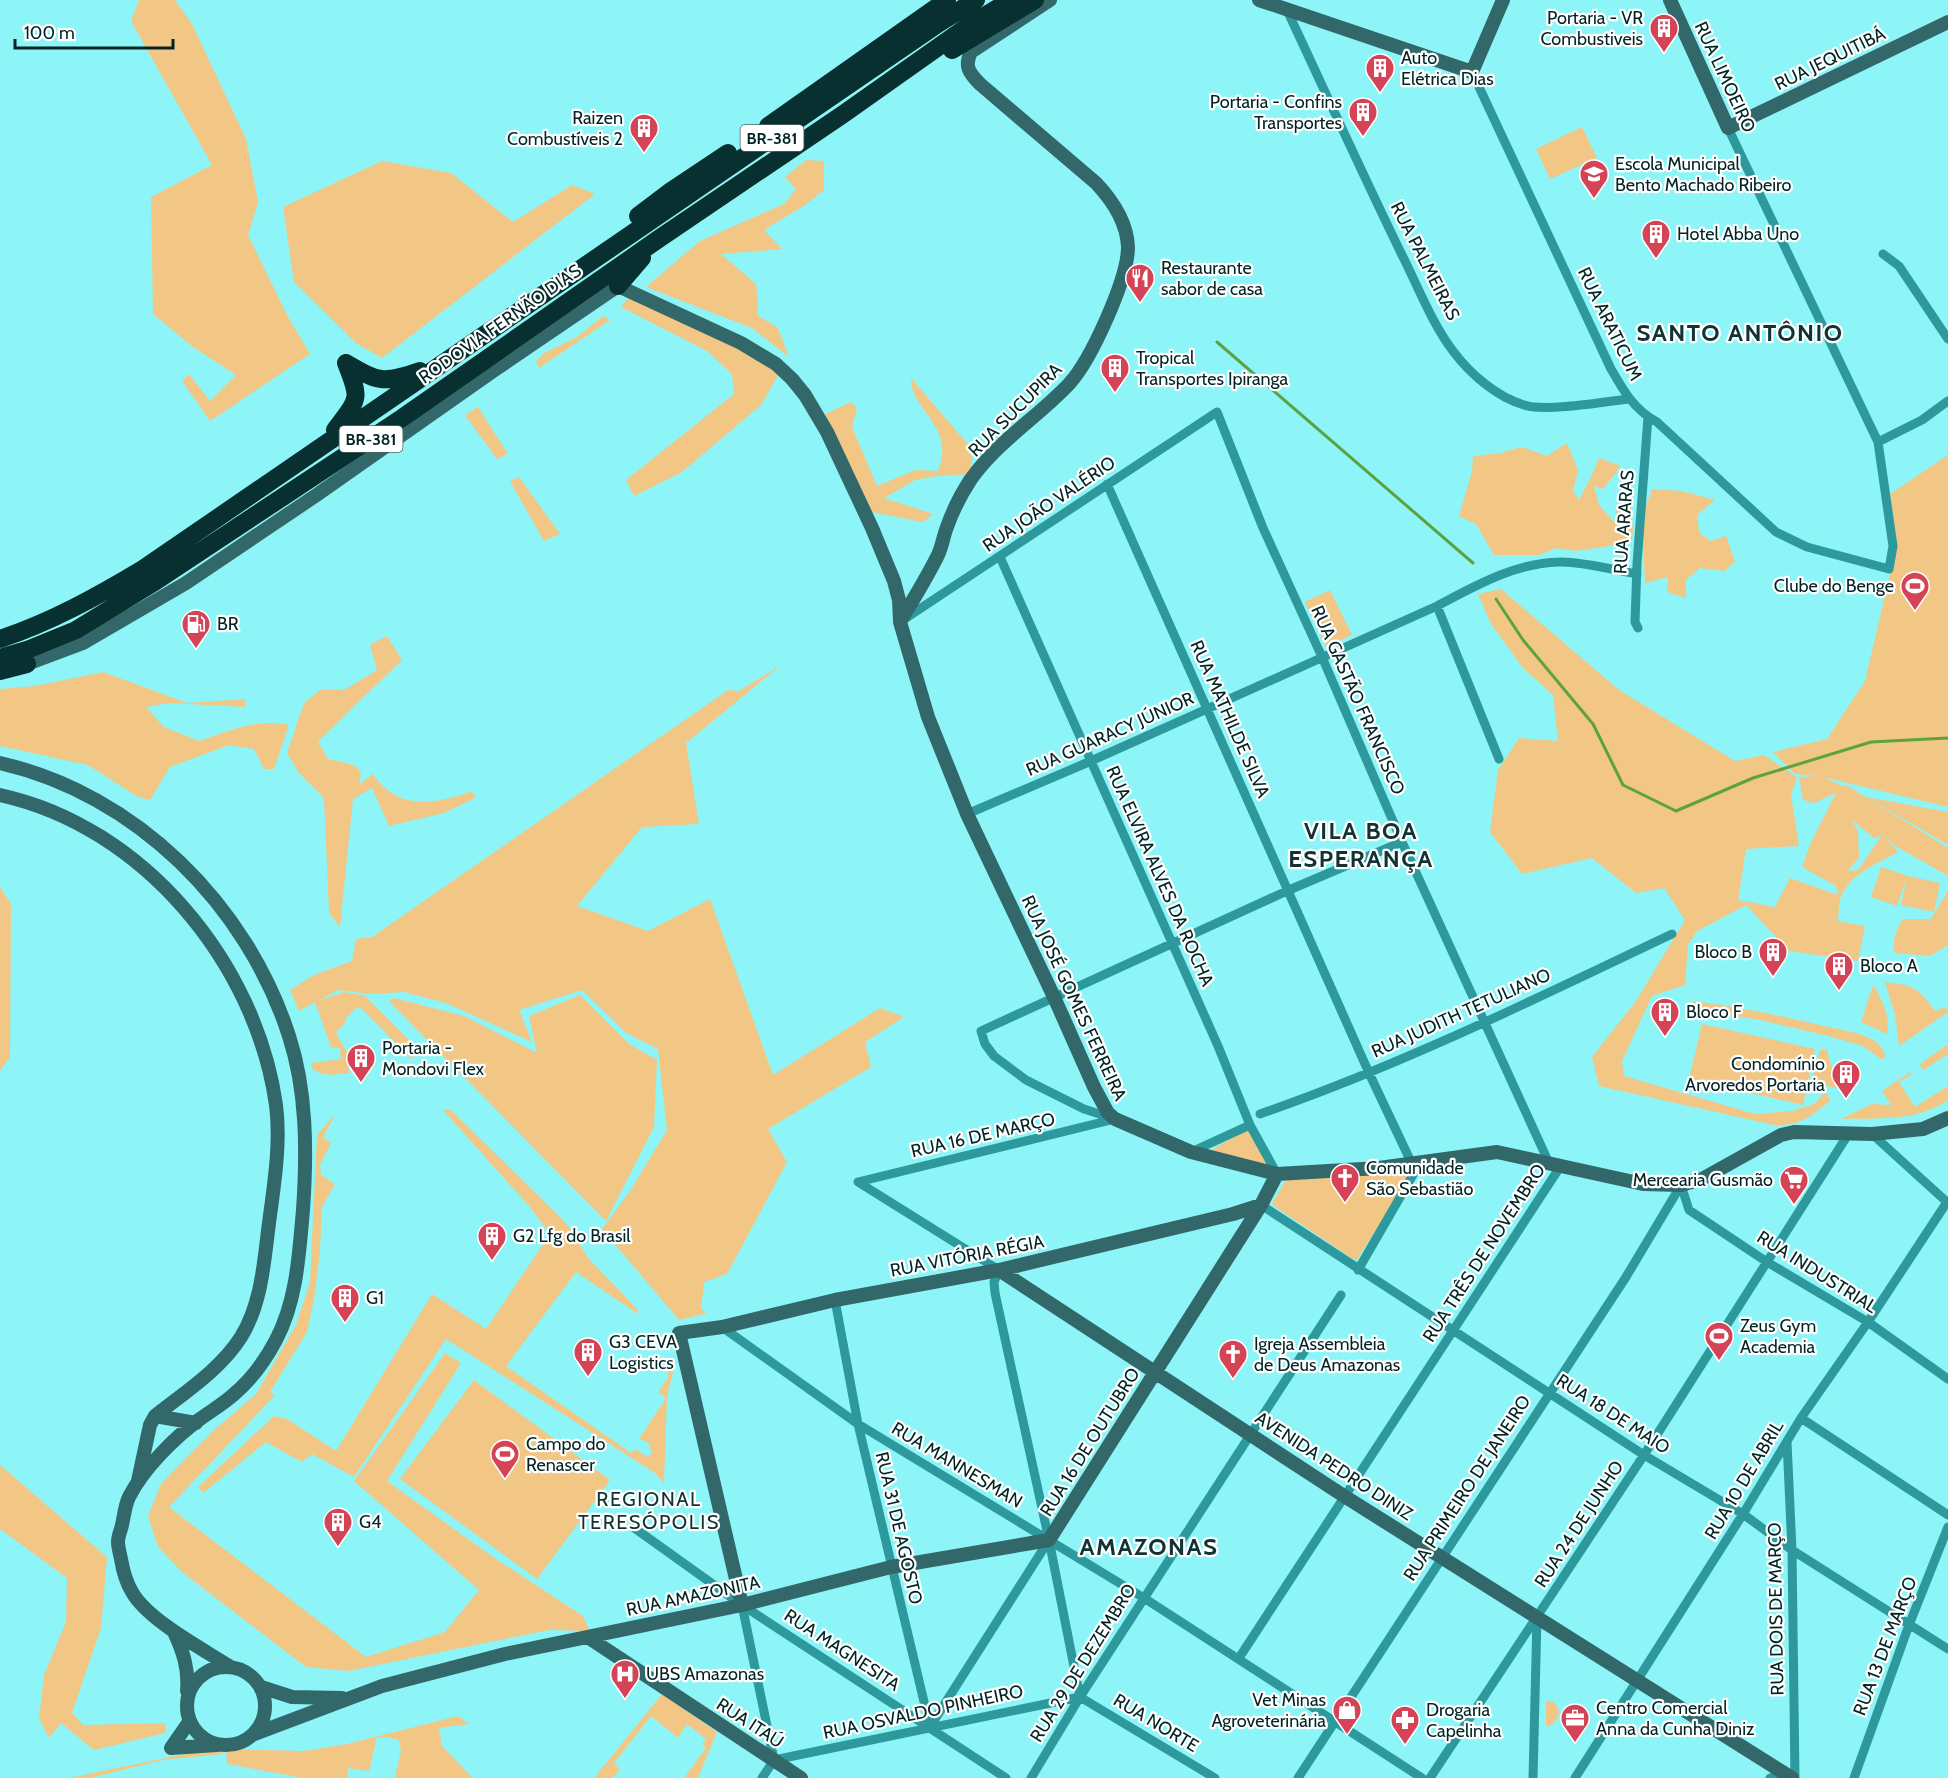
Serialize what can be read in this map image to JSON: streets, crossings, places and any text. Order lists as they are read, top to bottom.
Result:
{
  "streets": {
    "highway": ["BR-381", "RODOVIA FERNÃO DIAS"],
    "street": [
      "RUA JEQUITIBÁ",
      "RUA LIMOEIRO",
      "RUA PALMEIRAS",
      "RUA ARATICUM",
      "RUA SUCUPIRA",
      "RUA JOÃO VALÉRIO",
      "RUA ARARAS",
      "RUA GASTÃO FRANCISCO",
      "RUA MATHILDE SILVA",
      "RUA GUARACY JÚNIOR",
      "RUA ELVIRA ALVES DA ROCHA",
      "RUA JOSÉ GOMES FERREIRA",
      "RUA JUDITH TETULIANO",
      "RUA 16 DE MARÇO",
      "RUA TRÊS DE NOVEMBRO",
      "RUA VITÓRIA RÉGIA",
      "RUA INDUSTRIAL",
      "RUA 18 DE MAIO",
      "RUA 16 DE OUTUBRO",
      "RUA MANNESMAN",
      "AVENIDA PEDRO DINIZ",
      "RUA 10 DE ABRIL",
      "RUA PRIMEIRO DE JANEIRO",
      "RUA 24 DE JUNHO",
      "RUA 31 DE AGOSTO",
      "RUA AMAZONITA",
      "RUA DOIS DE MARÇO",
      "RUA 13 DE MARÇO",
      "RUA MAGNESITA",
      "RUA 29 DE DEZEMBRO",
      "RUA OSVALDO PINHEIRO",
      "RUA ITAÚ",
      "RUA NORTE"
    ]
  },
  "crossings": [
    ["RUA JEQUITIBÁ", "RUA LIMOEIRO"],
    ["RUA LIMOEIRO", "RUA ARATICUM"],
    ["BR-381", "RODOVIA FERNÃO DIAS"],
    ["RUA PALMEIRAS", "RUA ARATICUM"],
    ["RODOVIA FERNÃO DIAS", "RUA JOSÉ GOMES FERREIRA"],
    ["RUA ARATICUM", "RUA ARARAS"],
    ["RUA SUCUPIRA", "RUA JOÃO VALÉRIO"],
    ["RUA SUCUPIRA", "RUA JOSÉ GOMES FERREIRA"],
    ["RUA JOÃO VALÉRIO", "RUA GASTÃO FRANCISCO"],
    ["RUA JOÃO VALÉRIO", "RUA MATHILDE SILVA"],
    ["RUA JOÃO VALÉRIO", "RUA ELVIRA ALVES DA ROCHA"],
    ["RUA JOÃO VALÉRIO", "RUA JOSÉ GOMES FERREIRA"],
    ["RUA ARARAS", "RUA GUARACY JÚNIOR"],
    ["RUA GASTÃO FRANCISCO", "RUA GUARACY JÚNIOR"],
    ["RUA GASTÃO FRANCISCO", "RUA JOSÉ GOMES FERREIRA"],
    ["RUA GASTÃO FRANCISCO", "RUA JUDITH TETULIANO"],
    ["RUA GASTÃO FRANCISCO", "RUA TRÊS DE NOVEMBRO"],
    ["RUA MATHILDE SILVA", "RUA GUARACY JÚNIOR"],
    ["RUA MATHILDE SILVA", "RUA JOSÉ GOMES FERREIRA"],
    ["RUA MATHILDE SILVA", "RUA JUDITH TETULIANO"],
    ["RUA GUARACY JÚNIOR", "RUA ELVIRA ALVES DA ROCHA"],
    ["RUA GUARACY JÚNIOR", "RUA JOSÉ GOMES FERREIRA"],
    ["RUA ELVIRA ALVES DA ROCHA", "RUA JOSÉ GOMES FERREIRA"],
    ["RUA ELVIRA ALVES DA ROCHA", "RUA 16 DE OUTUBRO"],
    ["RUA JOSÉ GOMES FERREIRA", "RUA 16 DE MARÇO"],
    ["RUA JOSÉ GOMES FERREIRA", "RUA TRÊS DE NOVEMBRO"],
    ["RUA JOSÉ GOMES FERREIRA", "RUA INDUSTRIAL"],
    ["RUA JOSÉ GOMES FERREIRA", "RUA 16 DE OUTUBRO"],
    ["RUA JOSÉ GOMES FERREIRA", "RUA PRIMEIRO DE JANEIRO"],
    ["RUA JOSÉ GOMES FERREIRA", "RUA 24 DE JUNHO"],
    ["RUA 16 DE MARÇO", "AVENIDA PEDRO DINIZ"],
    ["RUA TRÊS DE NOVEMBRO", "RUA 18 DE MAIO"],
    ["RUA TRÊS DE NOVEMBRO", "RUA MANNESMAN"],
    ["RUA TRÊS DE NOVEMBRO", "AVENIDA PEDRO DINIZ"],
    ["RUA VITÓRIA RÉGIA", "RUA 18 DE MAIO"],
    ["RUA VITÓRIA RÉGIA", "RUA 16 DE OUTUBRO"],
    ["RUA VITÓRIA RÉGIA", "RUA MANNESMAN"],
    ["RUA VITÓRIA RÉGIA", "AVENIDA PEDRO DINIZ"],
    ["RUA VITÓRIA RÉGIA", "RUA 31 DE AGOSTO"],
    ["RUA VITÓRIA RÉGIA", "RUA AMAZONITA"],
    ["RUA VITÓRIA RÉGIA", "RUA MAGNESITA"],
    ["RUA INDUSTRIAL", "RUA 10 DE ABRIL"],
    ["RUA INDUSTRIAL", "RUA PRIMEIRO DE JANEIRO"],
    ["RUA INDUSTRIAL", "RUA 24 DE JUNHO"],
    ["RUA 18 DE MAIO", "RUA 16 DE OUTUBRO"],
    ["RUA 18 DE MAIO", "RUA 10 DE ABRIL"],
    ["RUA 18 DE MAIO", "RUA PRIMEIRO DE JANEIRO"],
    ["RUA 18 DE MAIO", "RUA 24 DE JUNHO"],
    ["RUA 18 DE MAIO", "RUA DOIS DE MARÇO"],
    ["RUA 18 DE MAIO", "RUA 13 DE MARÇO"],
    ["RUA 16 DE OUTUBRO", "RUA MANNESMAN"],
    ["RUA 16 DE OUTUBRO", "AVENIDA PEDRO DINIZ"],
    ["RUA 16 DE OUTUBRO", "RUA 31 DE AGOSTO"],
    ["RUA 16 DE OUTUBRO", "RUA AMAZONITA"],
    ["RUA 16 DE OUTUBRO", "RUA MAGNESITA"],
    ["RUA 16 DE OUTUBRO", "RUA OSVALDO PINHEIRO"],
    ["RUA MANNESMAN", "RUA PRIMEIRO DE JANEIRO"],
    ["RUA MANNESMAN", "RUA 31 DE AGOSTO"],
    ["RUA MANNESMAN", "RUA AMAZONITA"],
    ["RUA MANNESMAN", "RUA 29 DE DEZEMBRO"],
    ["AVENIDA PEDRO DINIZ", "RUA 10 DE ABRIL"],
    ["AVENIDA PEDRO DINIZ", "RUA PRIMEIRO DE JANEIRO"],
    ["AVENIDA PEDRO DINIZ", "RUA 24 DE JUNHO"],
    ["AVENIDA PEDRO DINIZ", "RUA DOIS DE MARÇO"],
    ["AVENIDA PEDRO DINIZ", "RUA 29 DE DEZEMBRO"],
    ["RUA 10 DE ABRIL", "RUA DOIS DE MARÇO"],
    ["RUA 31 DE AGOSTO", "RUA AMAZONITA"],
    ["RUA 31 DE AGOSTO", "RUA MAGNESITA"],
    ["RUA 31 DE AGOSTO", "RUA OSVALDO PINHEIRO"],
    ["RUA AMAZONITA", "RUA MAGNESITA"],
    ["RUA AMAZONITA", "RUA ITAÚ"],
    ["RUA MAGNESITA", "RUA OSVALDO PINHEIRO"],
    ["RUA 29 DE DEZEMBRO", "RUA OSVALDO PINHEIRO"],
    ["RUA 29 DE DEZEMBRO", "RUA NORTE"],
    ["RUA OSVALDO PINHEIRO", "RUA ITAÚ"],
    ["RUA OSVALDO PINHEIRO", "RUA NORTE"]
  ],
  "districts": [
    "SANTO ANTÔNIO",
    "VILA BOA ESPERANÇA",
    "REGIONAL TERESÓPOLIS",
    "AMAZONAS"
  ],
  "places": {
    "building": [
      "Portaria - VR Combustiveis",
      "Auto Elétrica Dias",
      "Portaria - Confins Transportes",
      "Raizen Combustíveis 2",
      "Hotel Abba Uno",
      "Tropical Transportes Ipiranga",
      "Bloco B",
      "Bloco A",
      "Bloco F",
      "Portaria - Mondovi Flex",
      "Condomínio Arvoredos Portaria",
      "G2 Lfg do Brasil",
      "G1",
      "G3 CEVA Logistics",
      "G4"
    ],
    "school or university": ["Escola Municipal Bento Machado Ribeiro"],
    "restaurant": ["Restaurante sabor de casa"],
    "sports": ["Clube do Benge", "Zeus Gym Academia", "Campo do Renascer"],
    "fuel station": ["BR"],
    "church": ["Comunidade São Sebastião", "Igreja Assembleia de Deus Amazonas"],
    "supermarket": ["Mercearia Gusmão"],
    "hospital": ["UBS Amazonas"],
    "shop": ["Vet Minas Agroveterinária"],
    "office": ["Centro Comercial Anna da Cunha Diniz"],
    "pharmacy": ["Drogaria Capelinha"]
  },
  "scale_bar": "100 m"
}
